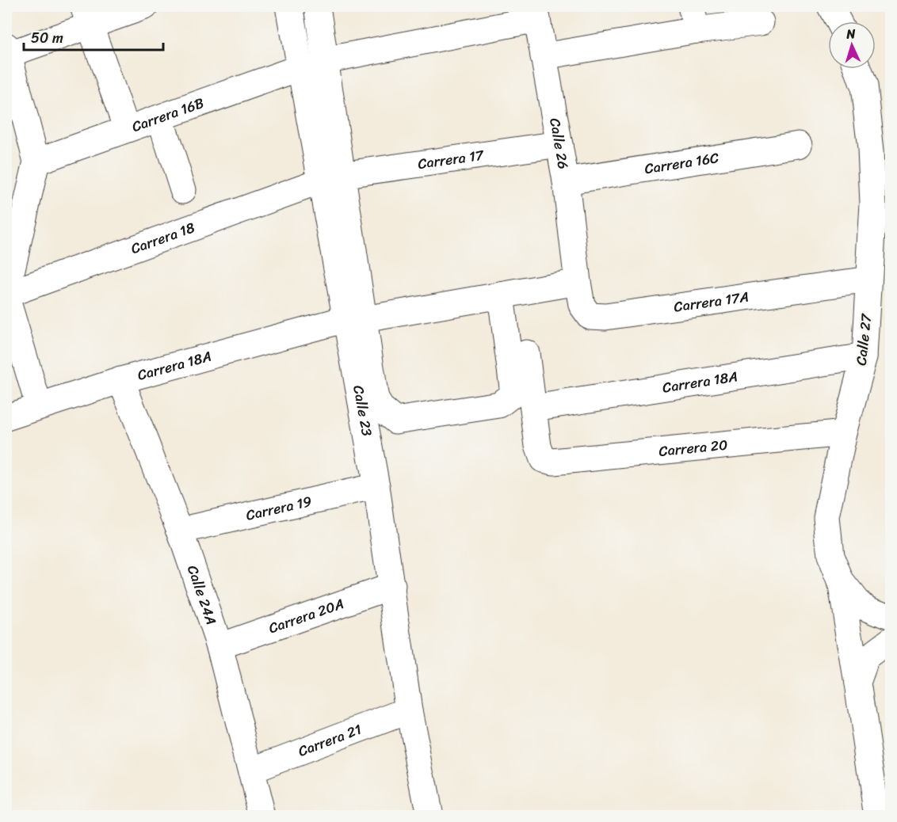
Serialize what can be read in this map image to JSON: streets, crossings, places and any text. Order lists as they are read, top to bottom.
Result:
{
  "streets": {
    "street": [
      "Carrera 16B",
      "Calle 26",
      "Carrera 17",
      "Carrera 16C",
      "Carrera 18",
      "Carrera 17A",
      "Calle 27",
      "Carrera 18A",
      "Calle 23",
      "Carrera 20",
      "Carrera 19",
      "Calle 24A",
      "Carrera 20A",
      "Carrera 21"
    ]
  },
  "crossings": [
    ["Carrera 16B", "Calle 23"],
    ["Calle 26", "Carrera 17"],
    ["Calle 26", "Carrera 16C"],
    ["Calle 26", "Carrera 17A"],
    ["Calle 26", "Carrera 18A"],
    ["Carrera 17", "Carrera 18"],
    ["Carrera 17", "Calle 23"],
    ["Carrera 18", "Calle 23"],
    ["Carrera 17A", "Calle 27"],
    ["Carrera 17A", "Carrera 18A"],
    ["Calle 27", "Carrera 18A"],
    ["Calle 27", "Carrera 20"],
    ["Carrera 18A", "Calle 23"],
    ["Carrera 18A", "Carrera 20"],
    ["Carrera 18A", "Calle 24A"],
    ["Calle 23", "Carrera 19"],
    ["Calle 23", "Carrera 20A"],
    ["Calle 23", "Carrera 21"],
    ["Carrera 19", "Calle 24A"],
    ["Calle 24A", "Carrera 20A"],
    ["Calle 24A", "Carrera 21"]
  ],
  "scale_bar": "50 m",
  "north": "top"
}
